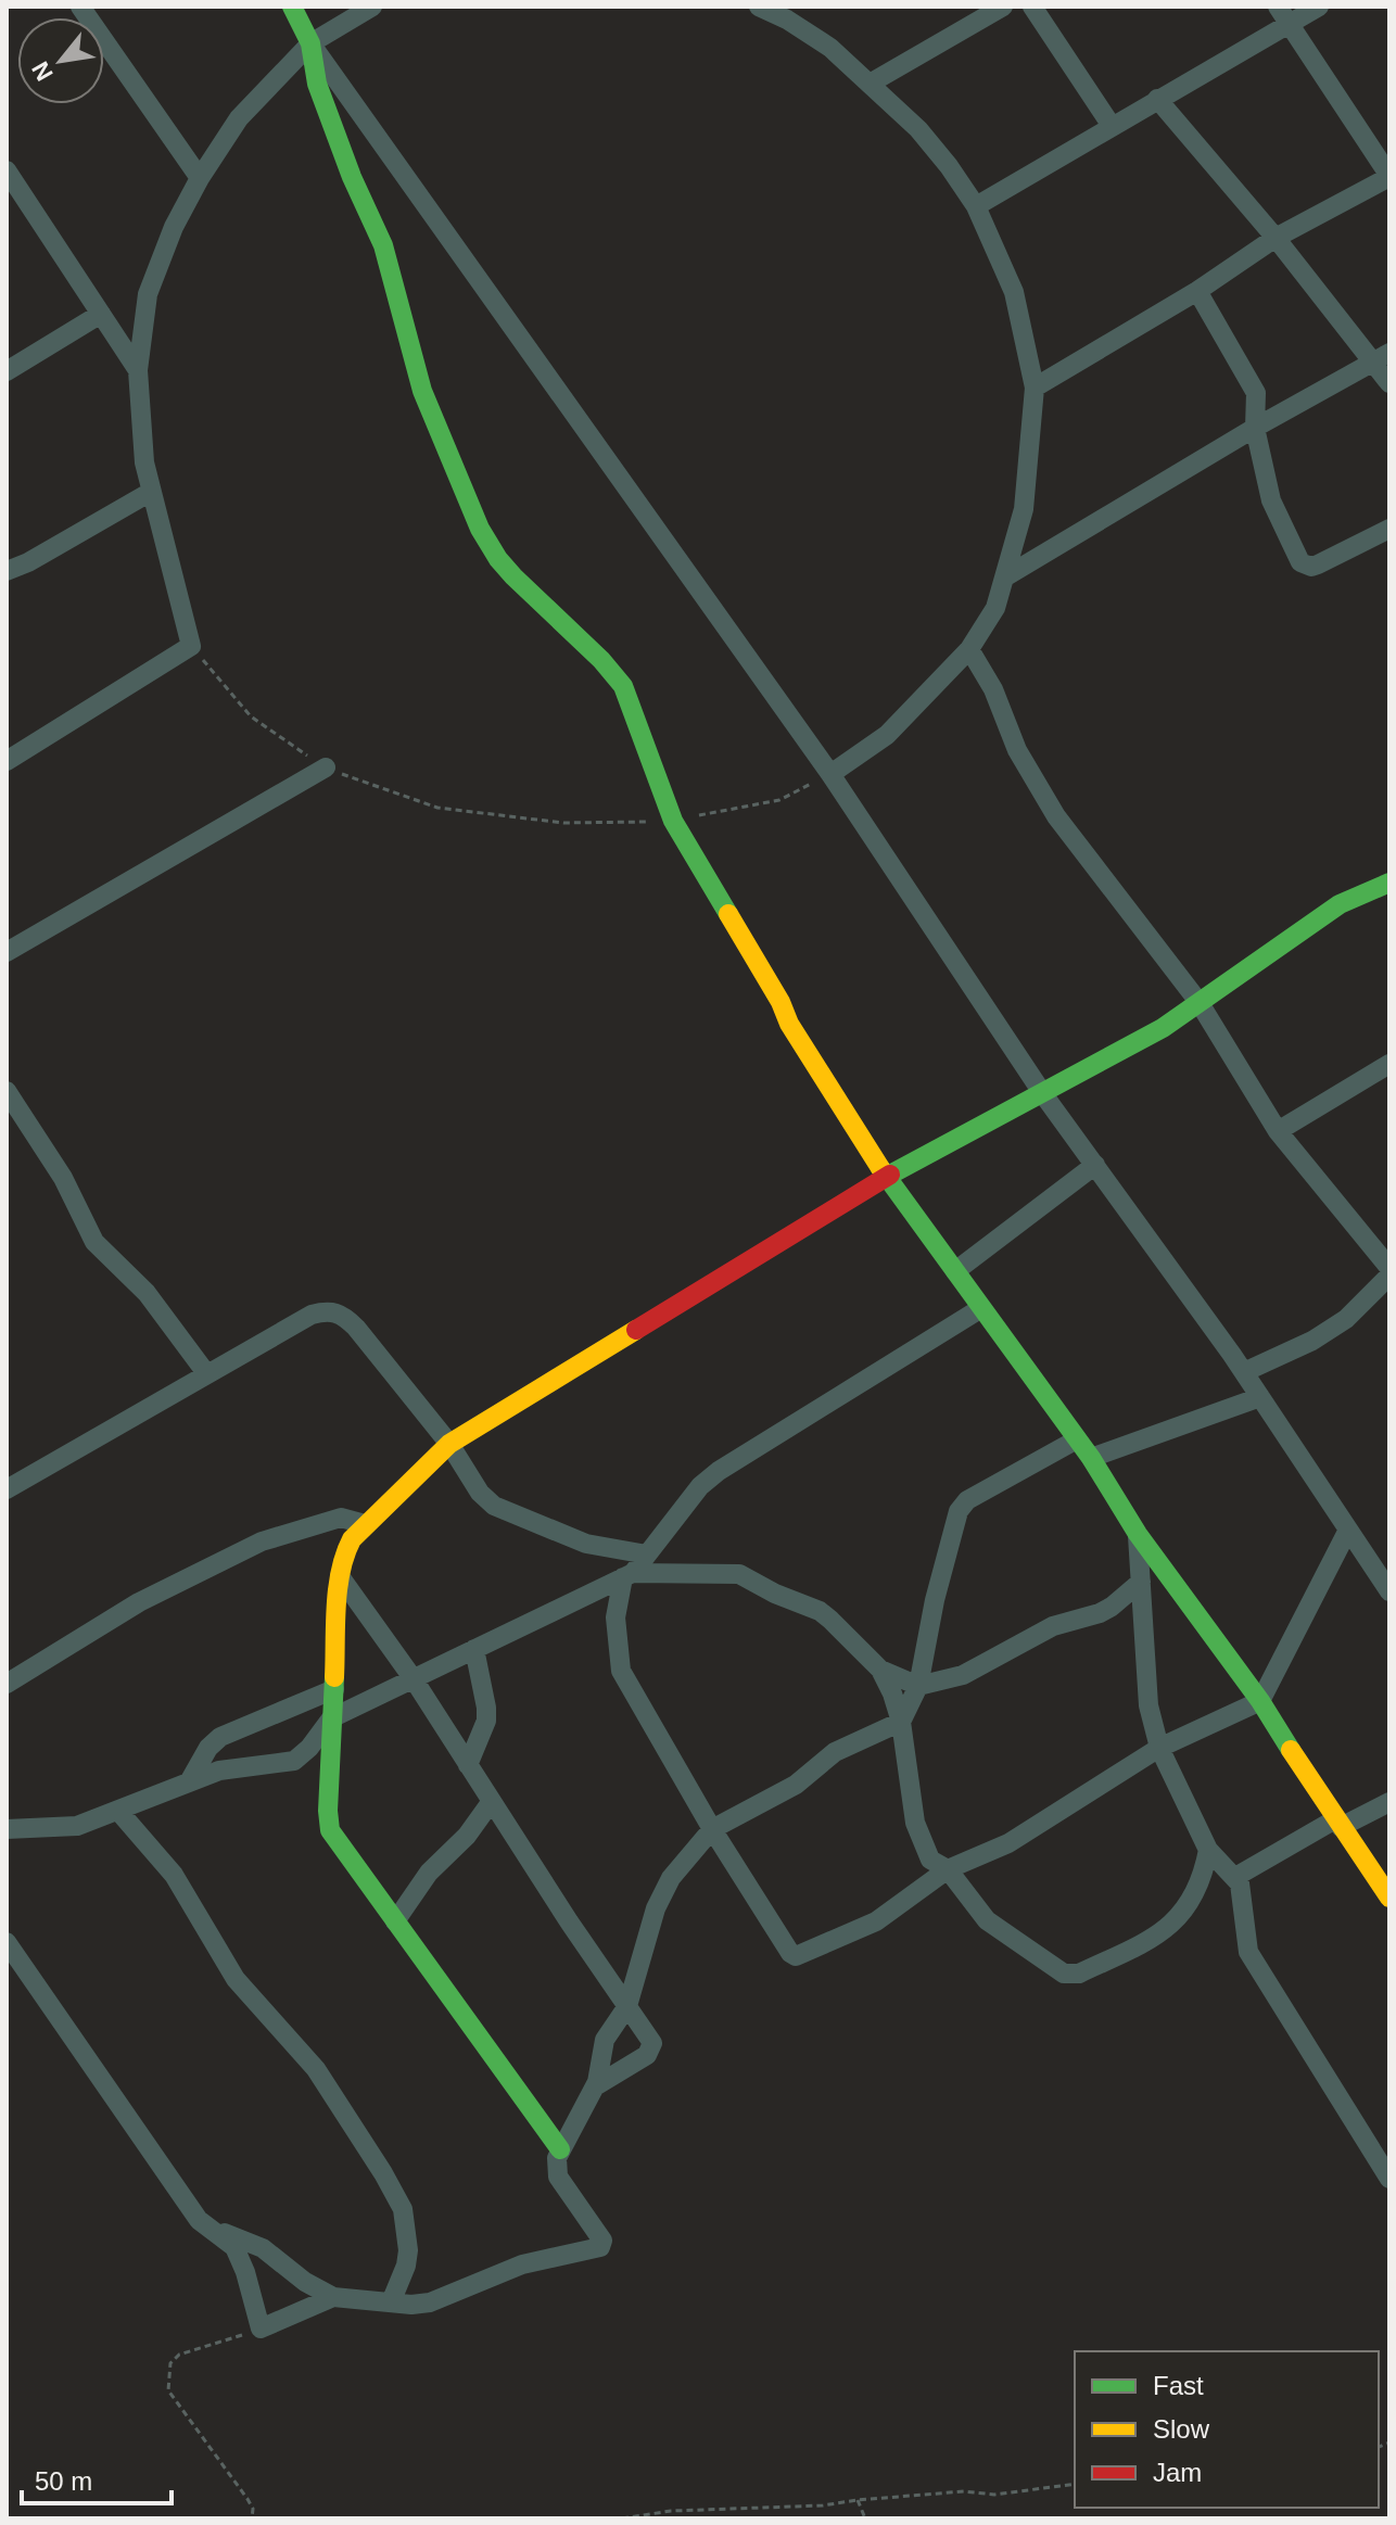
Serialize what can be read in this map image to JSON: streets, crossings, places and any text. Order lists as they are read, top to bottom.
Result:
{
  "legend": ["Fast", "Slow", "Jam"],
  "scale_bar": "50 m",
  "north": "bottom left"
}
